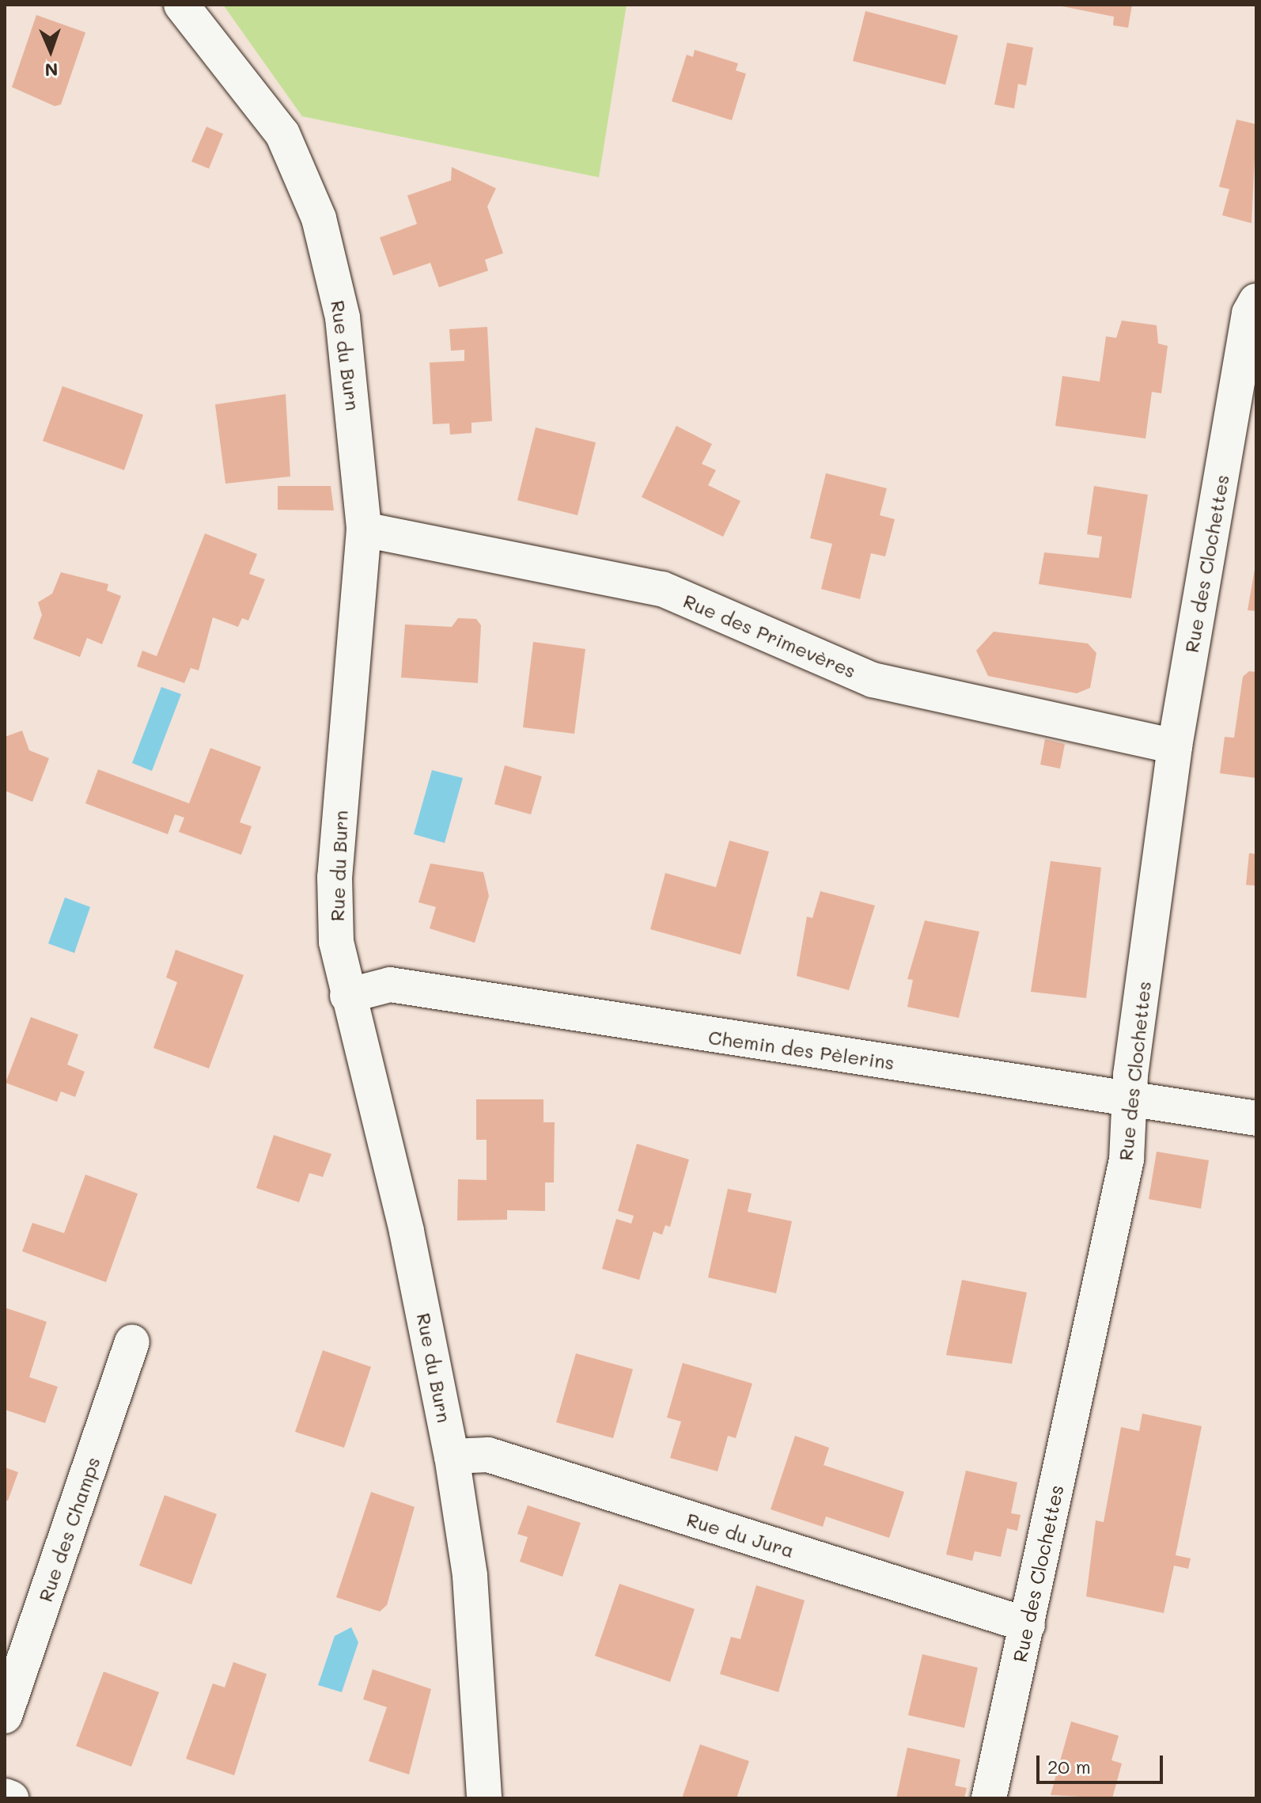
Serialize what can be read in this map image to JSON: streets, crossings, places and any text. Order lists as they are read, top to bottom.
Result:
{
  "streets": {
    "street": [
      "Rue du Burn",
      "Rue des Clochettes",
      "Rue des Primevères",
      "Chemin des Pèlerins",
      "Rue des Champs",
      "Rue du Jura"
    ]
  },
  "crossings": [
    ["Rue du Burn", "Rue des Primevères"],
    ["Rue du Burn", "Chemin des Pèlerins"],
    ["Rue du Burn", "Rue du Jura"],
    ["Rue des Clochettes", "Rue des Primevères"],
    ["Rue des Clochettes", "Chemin des Pèlerins"],
    ["Rue des Clochettes", "Rue du Jura"]
  ],
  "scale_bar": "20 m",
  "north": "bottom"
}
